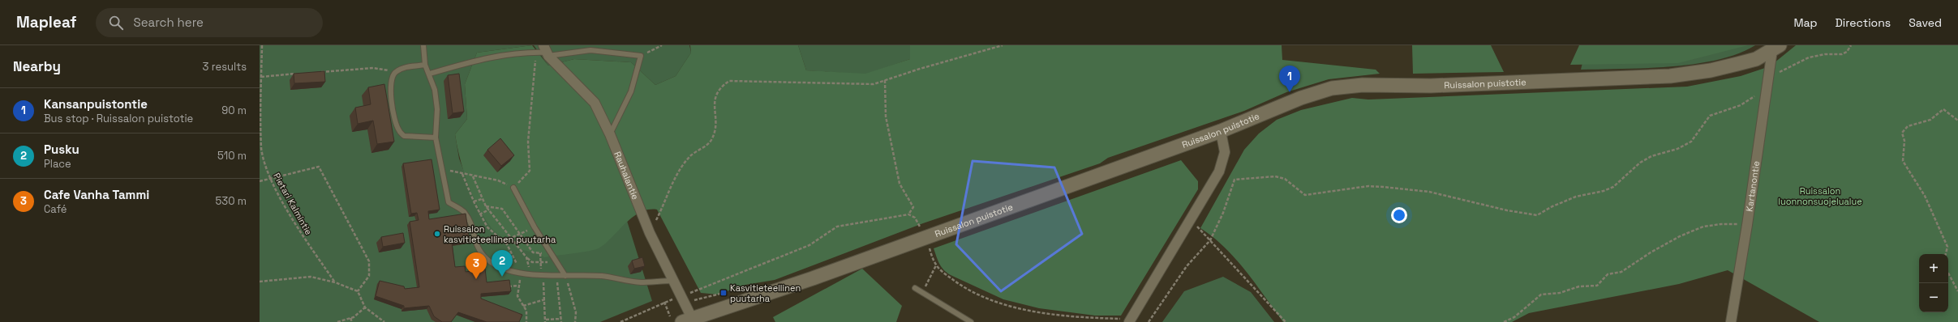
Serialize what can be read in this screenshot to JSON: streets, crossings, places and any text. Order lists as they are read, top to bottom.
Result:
{
  "streets": {
    "street": ["Ruissalon puistotie", "Rauhalantie", "Kartanontie"],
    "path": ["Pietari Kalmintie"]
  },
  "crossings": [
    ["Ruissalon puistotie", "Rauhalantie"],
    ["Ruissalon puistotie", "Kartanontie"]
  ],
  "parks": ["Ruissalon luonnonsuojelualue"],
  "places": {
    "other": ["Ruissalon kasvitieteellinen puutarha"],
    "transit": ["Kasvitieteellinen puutarha"]
  },
  "page": {
    "header": "Mapleaf",
    "search": "Search here",
    "nav": ["Map", "Directions", "Saved"],
    "heading": ["Nearby", "3 results"],
    "pins": ["1", "2", "3"],
    "list": [
      {
        "mark": "1",
        "name": "Kansanpuistontie",
        "note": "Bus stop · Ruissalon puistotie",
        "value": "90 m"
      },
      {
        "mark": "2",
        "name": "Pusku",
        "note": "Place",
        "value": "510 m"
      },
      {
        "mark": "3",
        "name": "Cafe Vanha Tammi",
        "note": "Café",
        "value": "530 m"
      }
    ],
    "map_buttons": ["+", "−"]
  }
}
